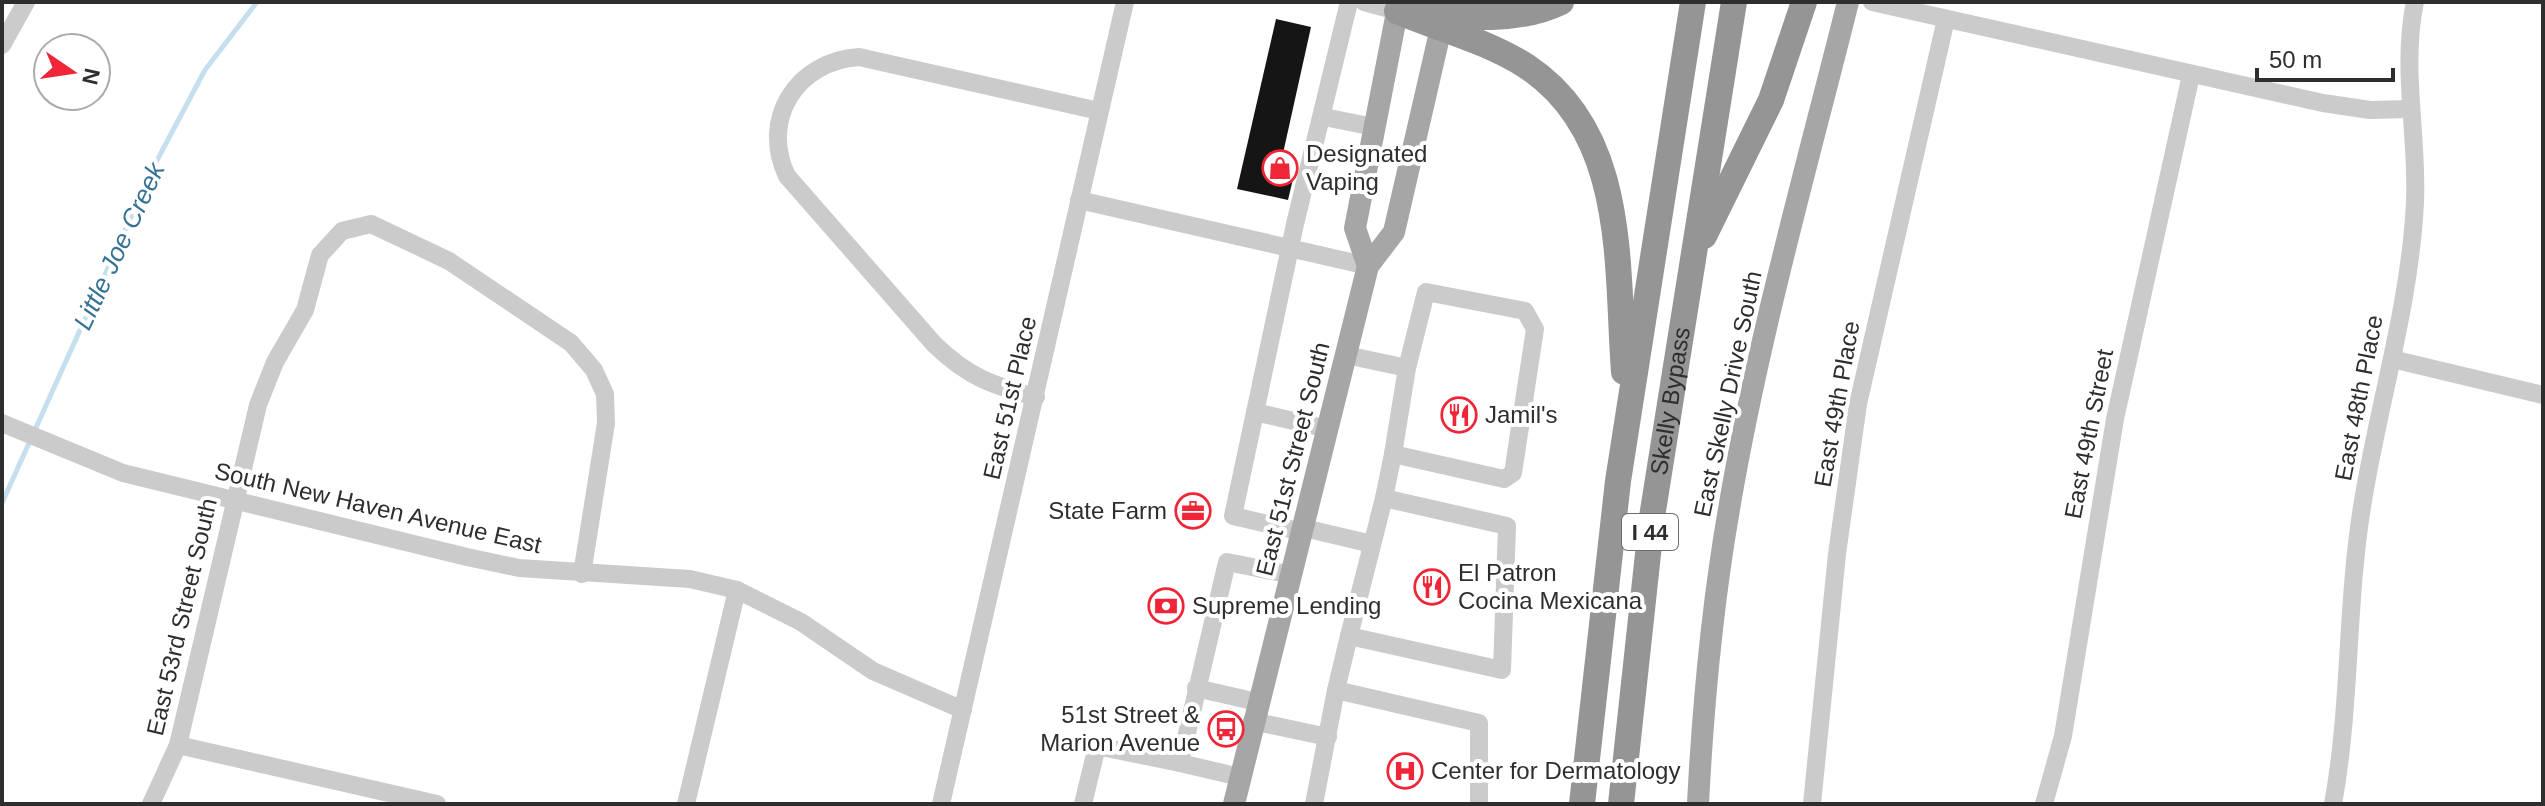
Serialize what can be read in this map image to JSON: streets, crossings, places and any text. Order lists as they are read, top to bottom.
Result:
{
  "streets": {
    "highway": ["Skelly Bypass", "I 44"],
    "main road": ["East Skelly Drive South", "East 51st Street South"],
    "street": [
      "East 51st Place",
      "East 48th Place",
      "East 49th Place",
      "East 49th Street",
      "South New Haven Avenue East",
      "East 53rd Street South"
    ]
  },
  "crossings": [
    ["East 51st Place", "South New Haven Avenue East"],
    ["South New Haven Avenue East", "East 53rd Street South"]
  ],
  "water": ["Little Joe Creek"],
  "places": {
    "shop": ["Designated Vaping"],
    "restaurant": ["Jamil's", "El Patron Cocina Mexicana"],
    "office": ["State Farm"],
    "bank": ["Supreme Lending"],
    "bus stop": ["51st Street & Marion Avenue"],
    "hospital": ["Center for Dermatology"]
  },
  "scale_bar": "50 m",
  "north": "right"
}
